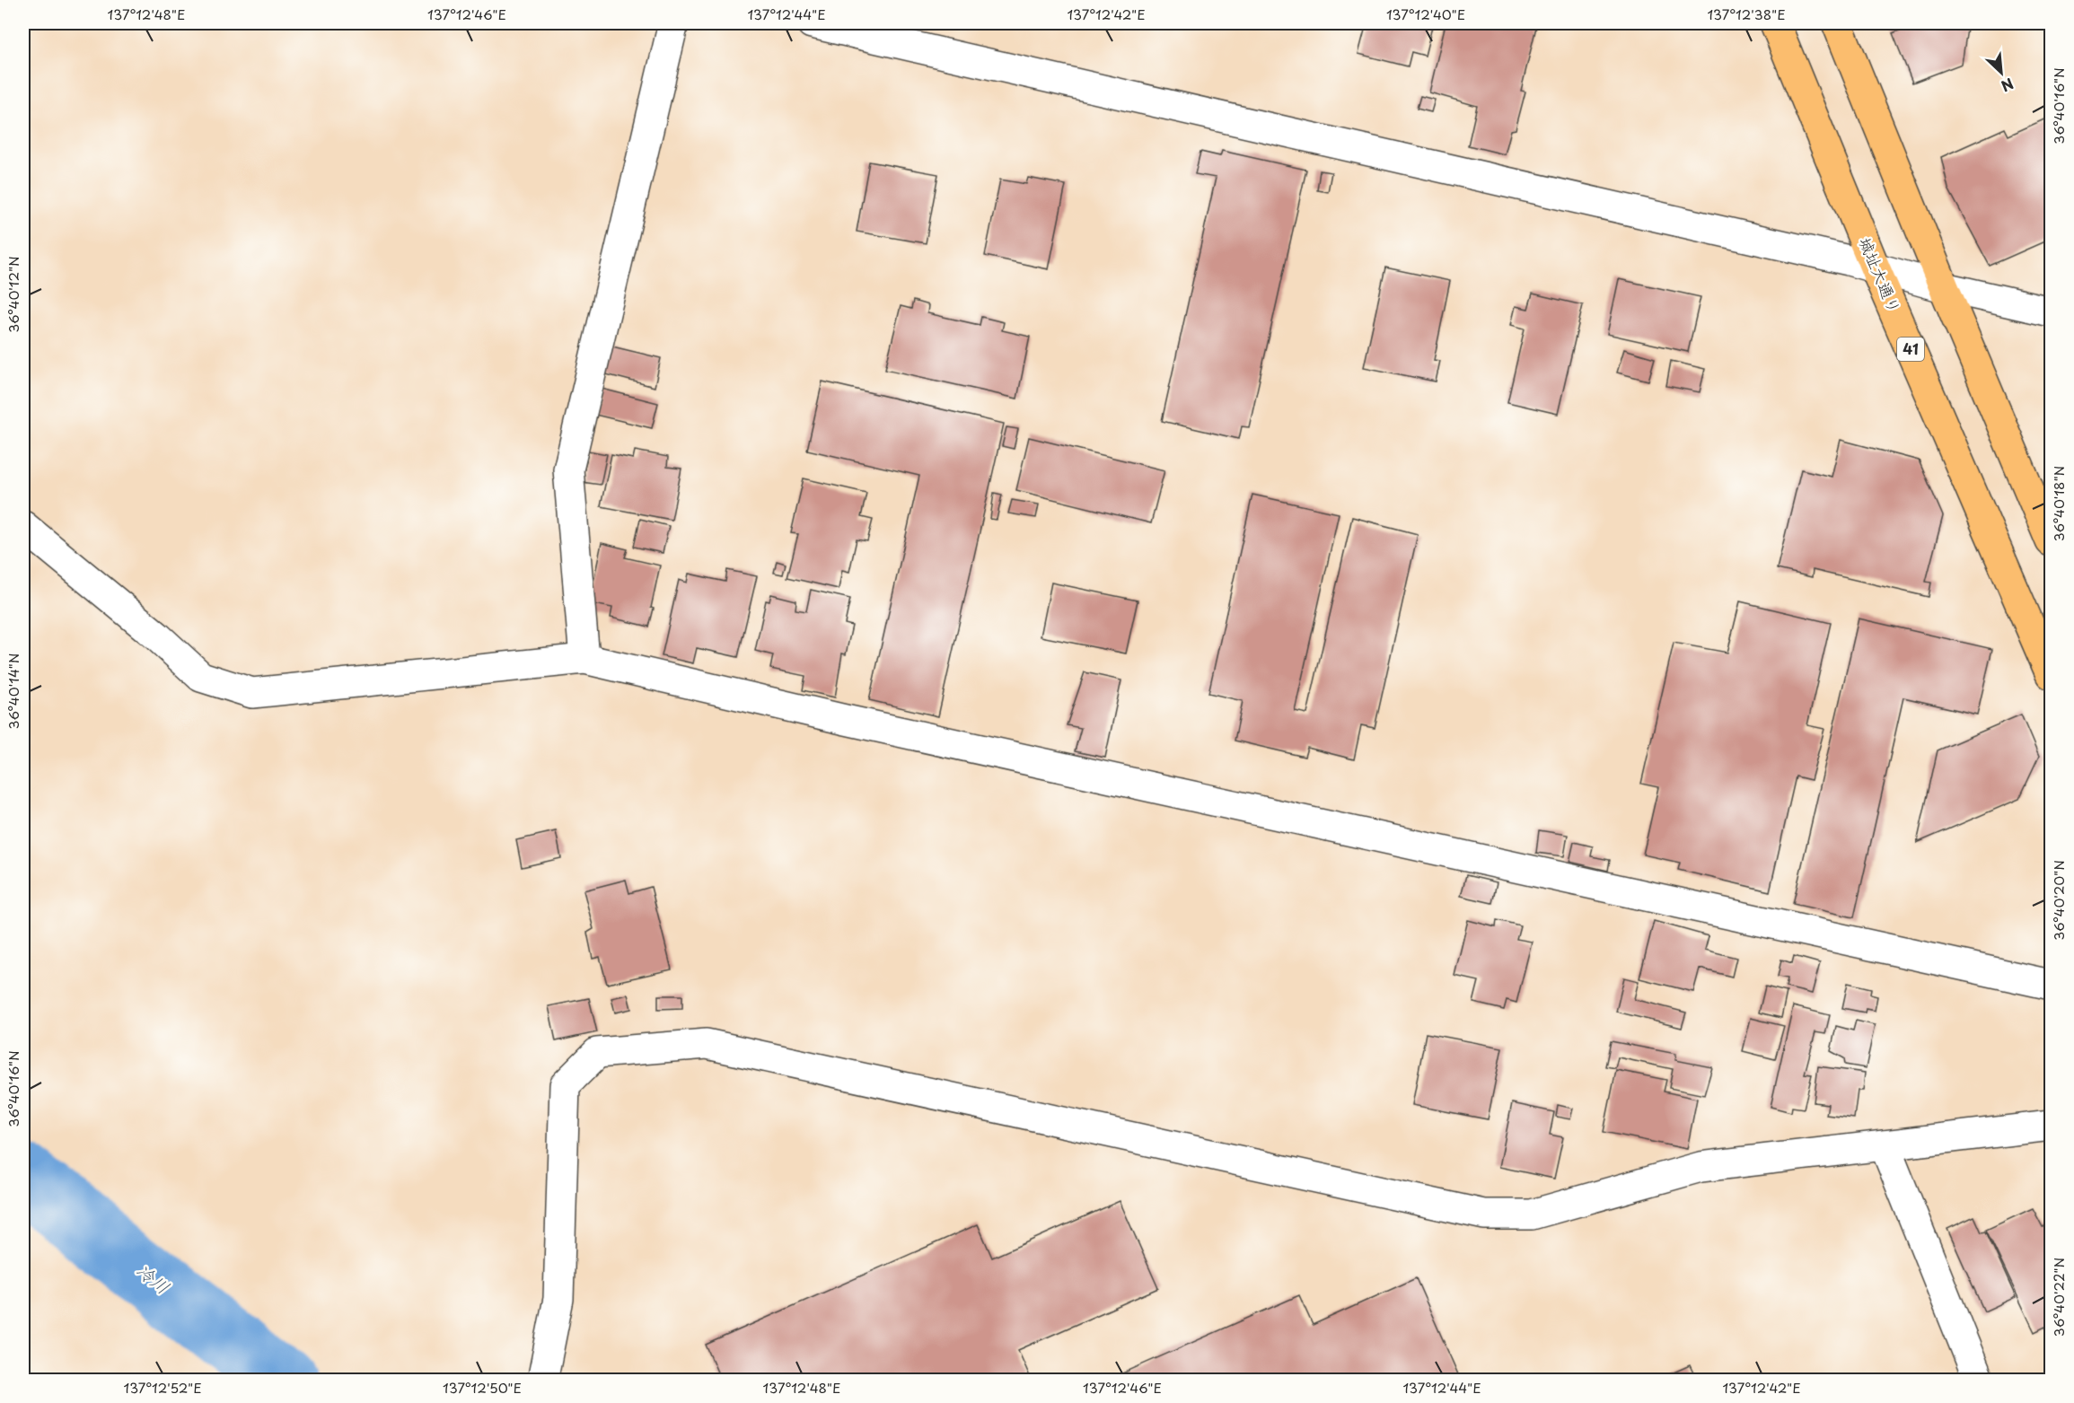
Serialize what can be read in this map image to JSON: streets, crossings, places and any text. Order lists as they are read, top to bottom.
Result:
{
  "streets": {
    "highway": ["城址大通り", "41"]
  },
  "water": ["冷川"],
  "north": "bottom right",
  "coordinates": [
    "137°12'48\"E",
    "137°12'46\"E",
    "137°12'44\"E",
    "137°12'42\"E",
    "137°12'40\"E",
    "137°12'38\"E",
    "36°40'16\"N",
    "36°40'12\"N",
    "36°40'18\"N",
    "36°40'14\"N",
    "36°40'20\"N",
    "36°40'22\"N",
    "137°12'52\"E",
    "137°12'50\"E"
  ]
}
